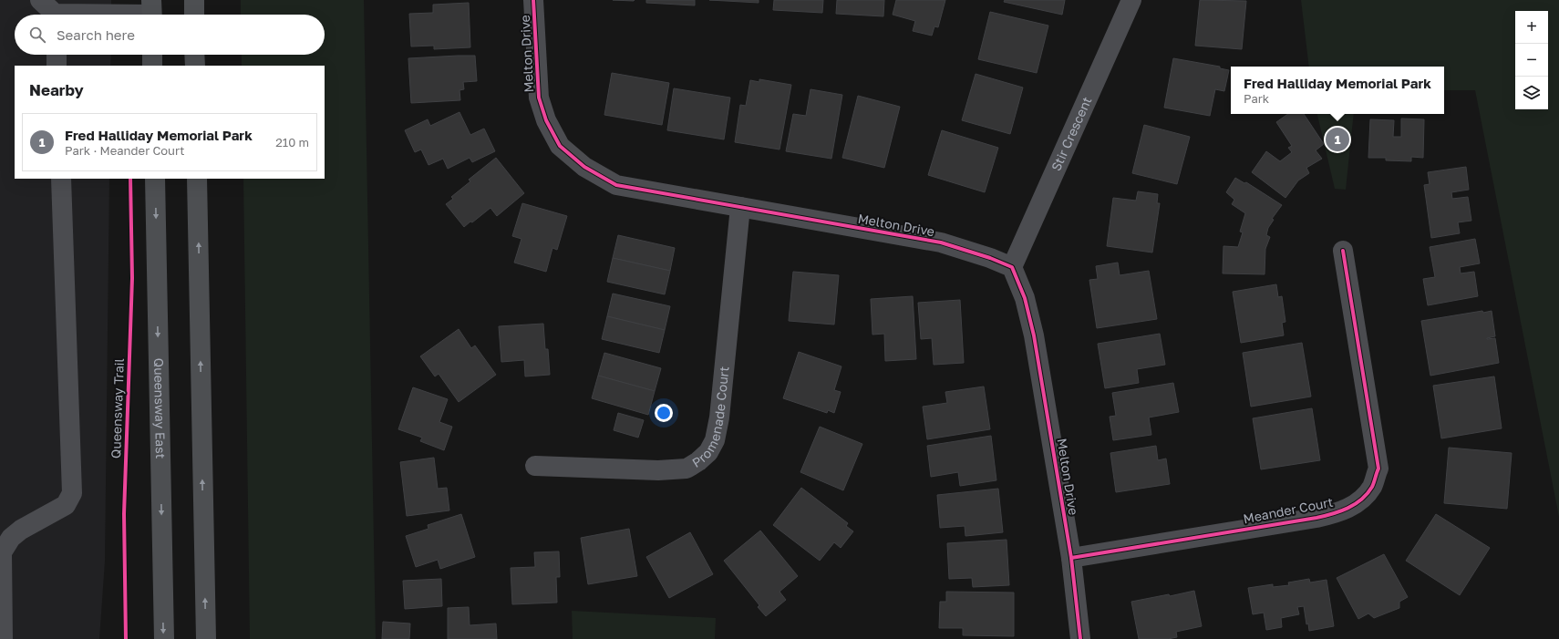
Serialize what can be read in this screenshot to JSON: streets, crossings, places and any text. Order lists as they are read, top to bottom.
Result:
{
  "streets": {
    "main road": ["Queensway East"],
    "street": [
      "Melton Drive",
      "Stir Crescent",
      "Promenade Court",
      "Meander Court"
    ],
    "cycle path": ["Queensway Trail"]
  },
  "crossings": [
    ["Melton Drive", "Stir Crescent"],
    ["Melton Drive", "Promenade Court"],
    ["Melton Drive", "Meander Court"]
  ],
  "page": {
    "map_buttons": ["+", "−"],
    "search": "Search here",
    "heading": "Nearby",
    "popup": ["Fred Halliday Memorial Park", "Park"],
    "list": [
      {
        "mark": "1",
        "name": "Fred Halliday Memorial Park",
        "note": "Park · Meander Court",
        "value": "210 m"
      }
    ],
    "pins": "1"
  }
}
